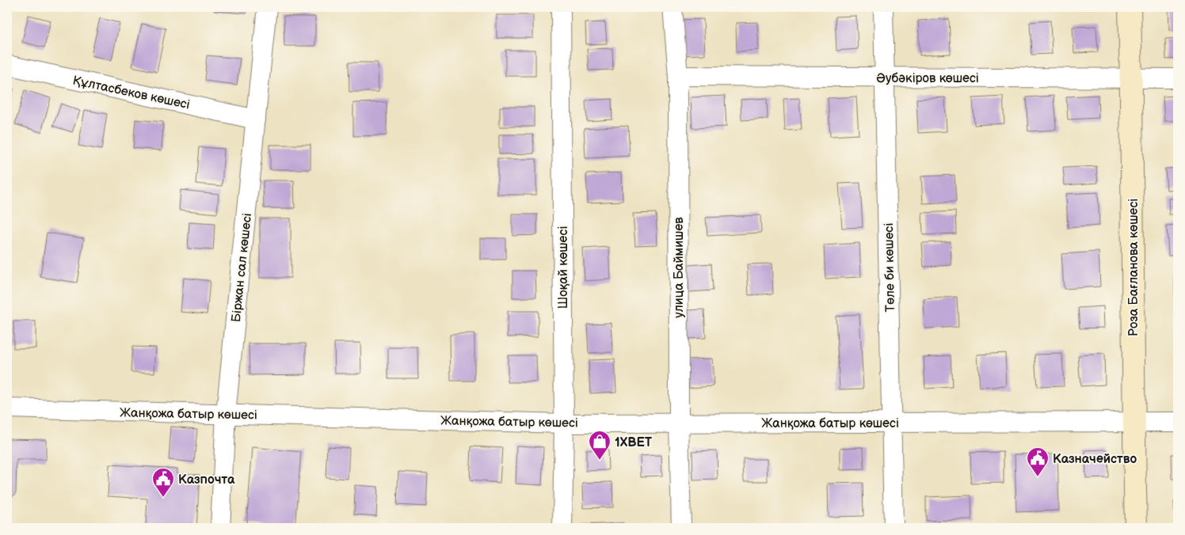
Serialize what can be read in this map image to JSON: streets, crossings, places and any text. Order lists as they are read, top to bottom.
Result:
{
  "streets": {
    "street": [
      "Әубәкіров көшесі",
      "Құлтасбеков көшесі",
      "Біржан сал көшесі",
      "Шоқай көшесі",
      "улица Баймишев",
      "Төле би көшесі",
      "Роза Бағланова көшесі",
      "Жанқожа батыр көшесі"
    ]
  },
  "crossings": [
    ["Әубәкіров көшесі", "улица Баймишев"],
    ["Әубәкіров көшесі", "Төле би көшесі"],
    ["Әубәкіров көшесі", "Роза Бағланова көшесі"],
    ["Құлтасбеков көшесі", "Біржан сал көшесі"],
    ["Біржан сал көшесі", "Жанқожа батыр көшесі"],
    ["Шоқай көшесі", "Жанқожа батыр көшесі"],
    ["улица Баймишев", "Жанқожа батыр көшесі"],
    ["Төле би көшесі", "Жанқожа батыр көшесі"],
    ["Роза Бағланова көшесі", "Жанқожа батыр көшесі"]
  ],
  "places": {
    "shop": ["1XBET"],
    "public building": ["Казначейство", "Казпочта"]
  }
}
